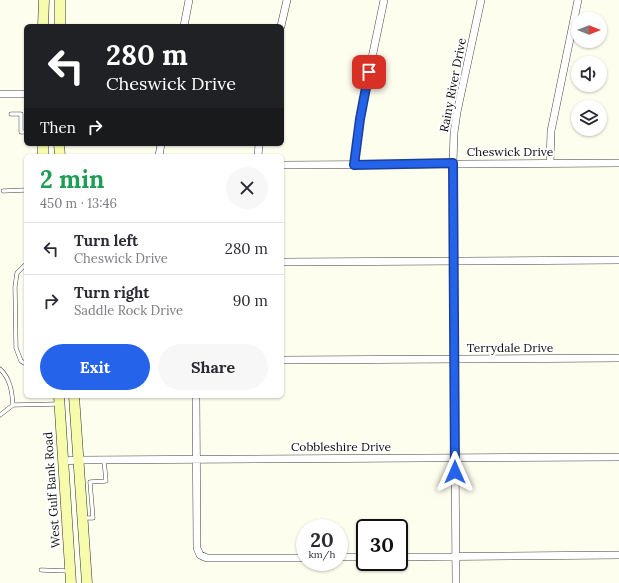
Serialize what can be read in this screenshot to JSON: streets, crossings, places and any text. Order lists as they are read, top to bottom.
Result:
{
  "streets": {
    "main road": ["West Gulf Bank Road"],
    "street": [
      "Rainy River Drive",
      "Cheswick Drive",
      "Terrydale Drive",
      "Cobbleshire Drive"
    ]
  },
  "crossings": [
    ["Rainy River Drive", "Cheswick Drive"],
    ["Rainy River Drive", "Terrydale Drive"],
    ["Rainy River Drive", "Cobbleshire Drive"],
    ["Cobbleshire Drive", "West Gulf Bank Road"]
  ],
  "north": "right",
  "page": {
    "turn": ["280 m", "Cheswick Drive"],
    "then": "Then",
    "heading": ["2 min", "450 m · 13:46"],
    "list": [
      {
        "name": "Turn left",
        "note": "Cheswick Drive",
        "value": "280 m"
      },
      {
        "name": "Turn right",
        "note": "Saddle Rock Drive",
        "value": "90 m"
      }
    ],
    "buttons": ["Exit", "Share"],
    "speed": "20 km/h",
    "limit": "30"
  }
}
